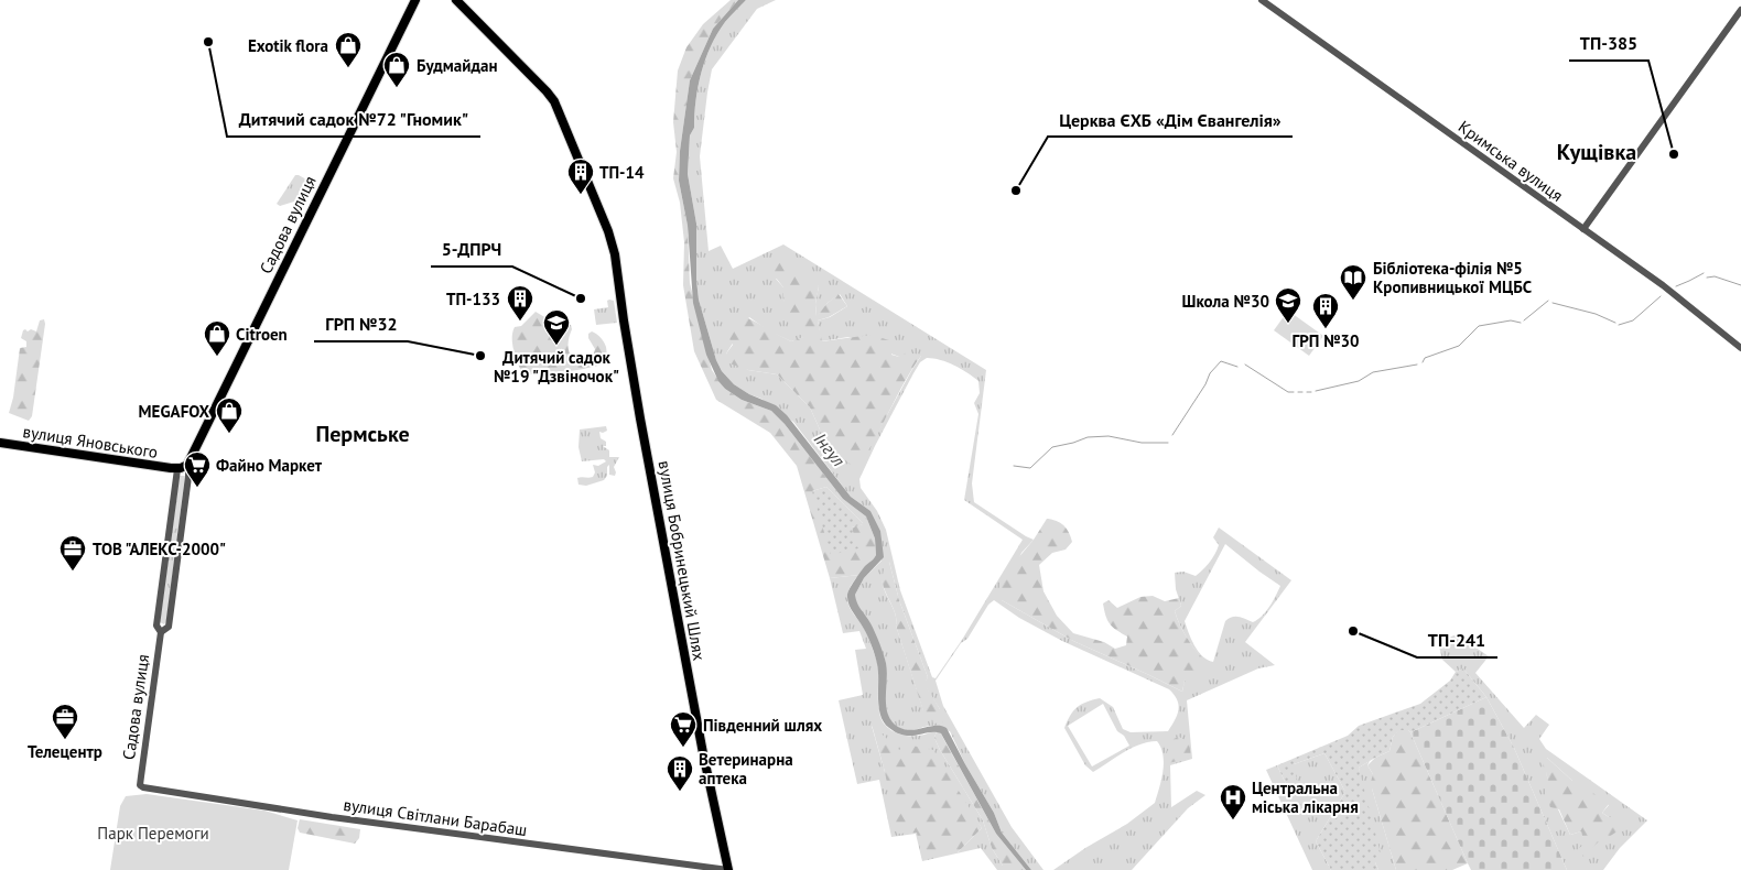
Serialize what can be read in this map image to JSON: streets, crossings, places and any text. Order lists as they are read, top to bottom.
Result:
{
  "streets": {
    "main road": ["Садова вулиця", "вулиця Яновського", "вулиця Бобринецький Шлях"],
    "street": ["Кримська вулиця", "вулиця Світлани Барабаш"]
  },
  "crossings": [
    ["Садова вулиця", "вулиця Яновського"],
    ["Садова вулиця", "вулиця Світлани Барабаш"],
    ["вулиця Бобринецький Шлях", "вулиця Світлани Барабаш"]
  ],
  "districts": ["Кущівка", "Пермське"],
  "water": ["Інгул"],
  "parks": ["Парк Перемоги"],
  "places": {
    "other": [
      "Дитячий садок №72 \"Гномик\"",
      "ТП-385",
      "Церква ЄХБ «Дім Євангелія»",
      "5-ДПРЧ",
      "ГРП №32",
      "ТП-241"
    ],
    "shop": [
      "Exotik flora",
      "Будмайдан",
      "Citroen",
      "MEGAFOX"
    ],
    "building": [
      "ТП-14",
      "ТП-133",
      "ГРП №30",
      "Ветеринарна аптека"
    ],
    "library": ["Бібліотека-філія №5 Кропивницької МЦБС"],
    "school or university": ["Школа №30", "Дитячий садок №19 \"Дзвіночок\""],
    "supermarket": ["Файно Маркет", "Південний шлях"],
    "office": ["ТОВ \"АЛЕКС-2000\"", "Телецентр"],
    "hospital": ["Центральна міська лікарня"]
  }
}
